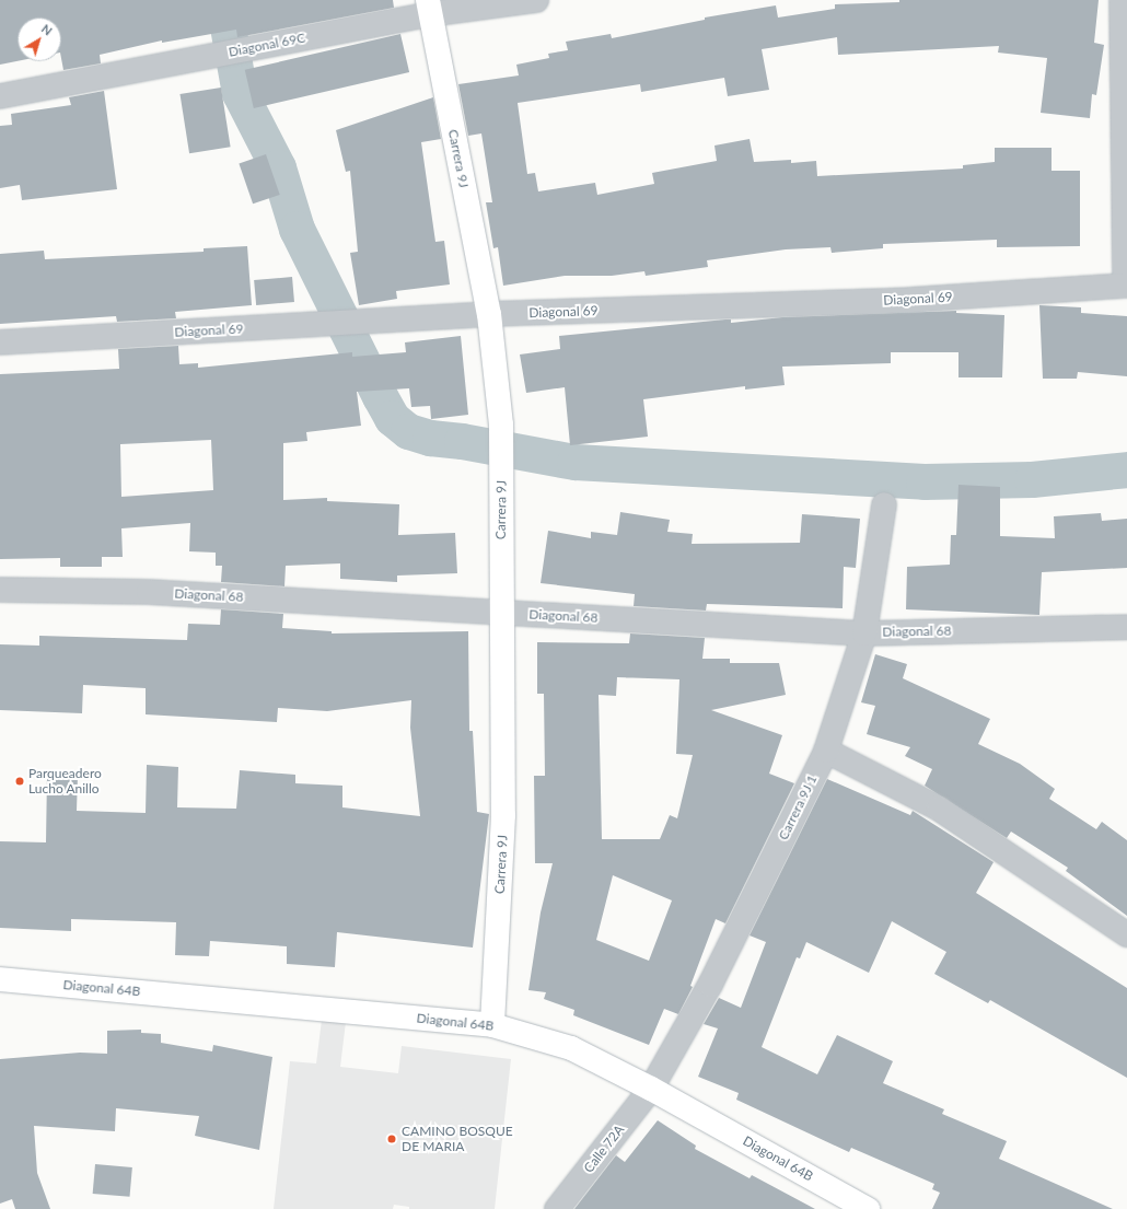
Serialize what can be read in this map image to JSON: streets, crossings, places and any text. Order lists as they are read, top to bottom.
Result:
{
  "streets": {
    "street": [
      "Diagonal 69C",
      "Carrera 9J",
      "Diagonal 69",
      "Diagonal 68",
      "Carrera 9J 1",
      "Diagonal 64B",
      "Calle 72A"
    ]
  },
  "crossings": [
    ["Diagonal 69C", "Carrera 9J"],
    ["Carrera 9J", "Diagonal 69"],
    ["Carrera 9J", "Diagonal 68"],
    ["Carrera 9J", "Diagonal 64B"],
    ["Diagonal 68", "Carrera 9J 1"],
    ["Carrera 9J 1", "Diagonal 64B"],
    ["Carrera 9J 1", "Calle 72A"],
    ["Diagonal 64B", "Calle 72A"]
  ],
  "places": ["Parqueadero Lucho Anillo", "CAMINO BOSQUE DE MARIA"],
  "north": "top right"
}
